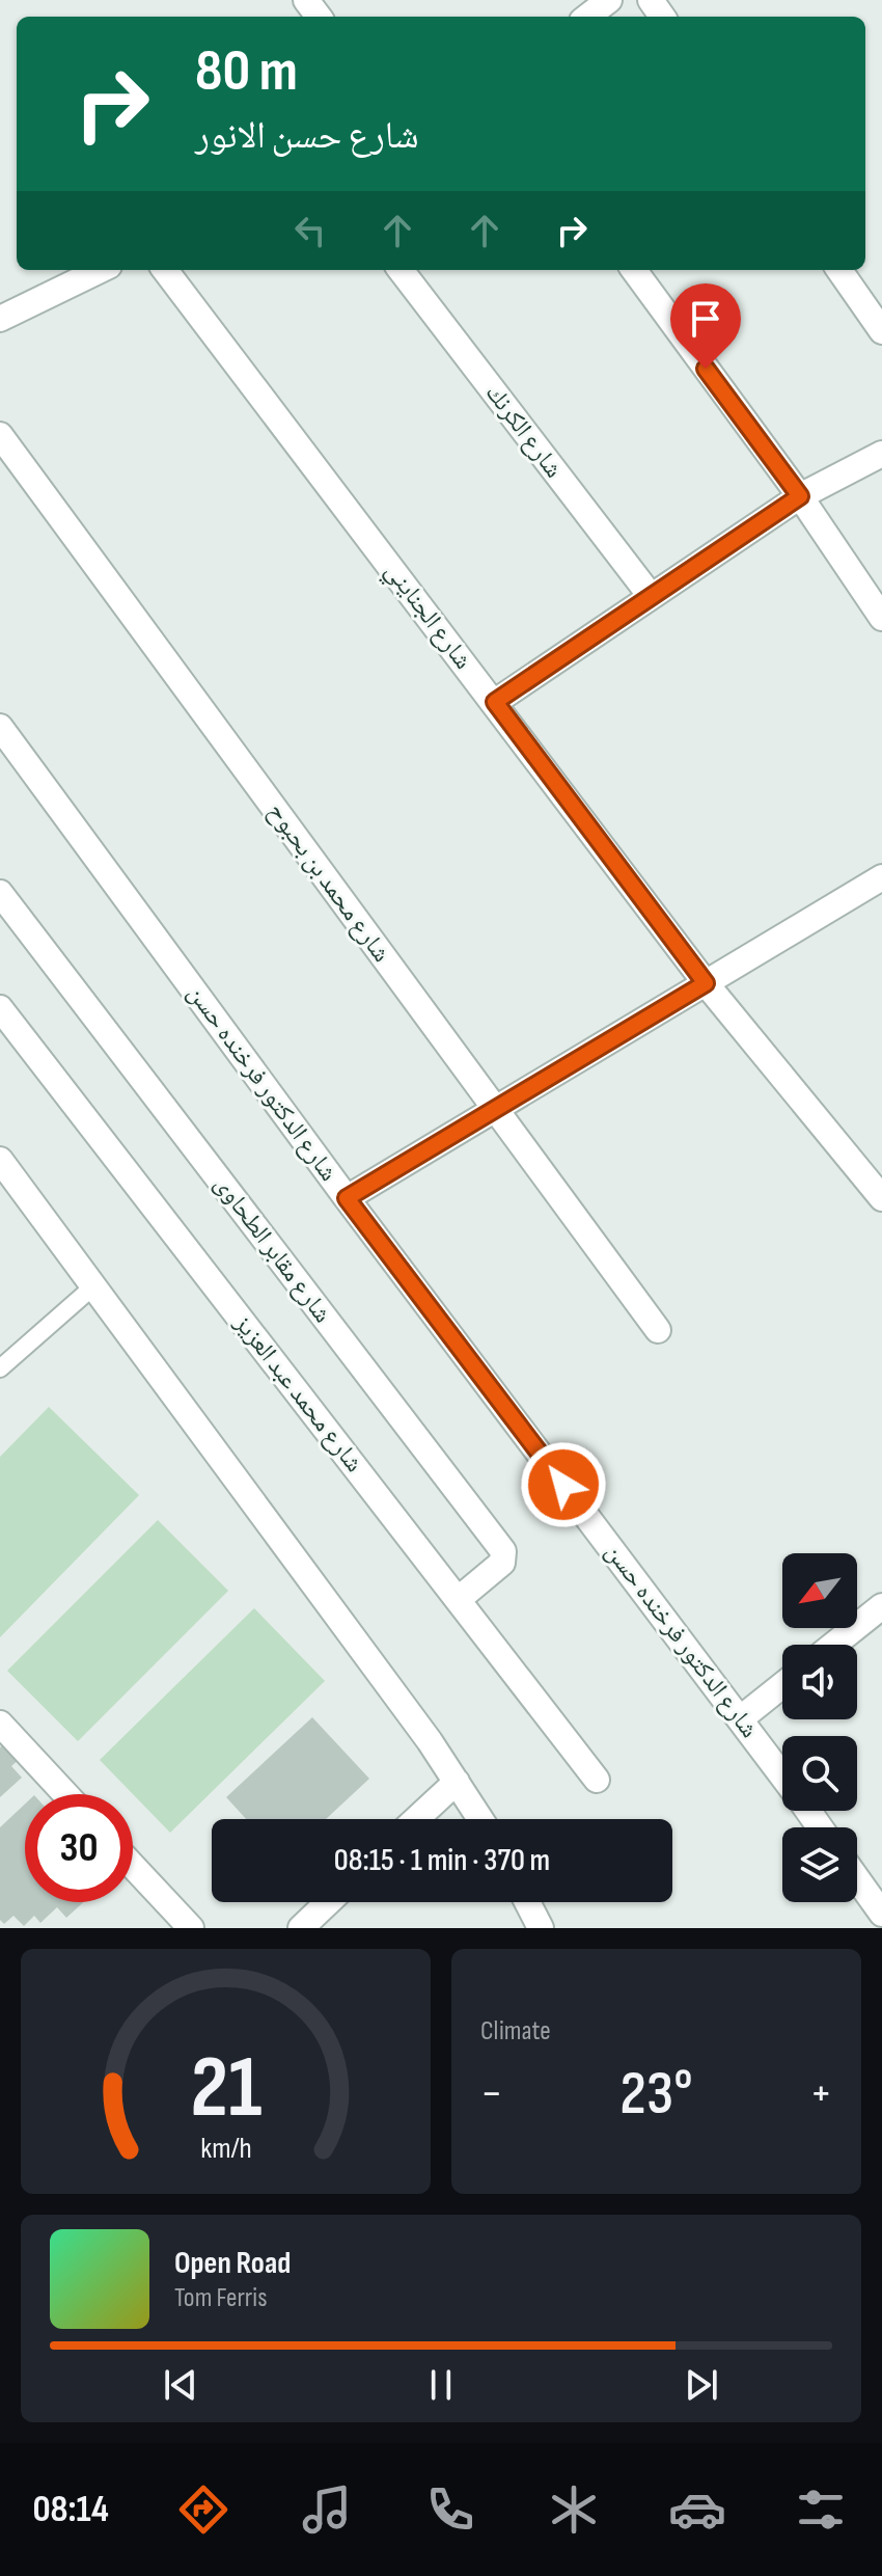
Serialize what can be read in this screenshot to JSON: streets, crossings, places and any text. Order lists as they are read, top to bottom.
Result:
{
  "streets": {
    "street": [
      "شارع الكرنك",
      "شارع الجنايني",
      "شارع محمد بن بحبوح",
      "شارع الدكتور فرخنده حسن",
      "شارع مقابر الطحاوى",
      "شارع محمد عبد العزيز"
    ]
  },
  "crossings": [
    ["شارع مقابر الطحاوى", "شارع محمد عبد العزيز"]
  ],
  "north": "bottom left",
  "page": {
    "turn": ["80 m", "شارع حسن الانور"],
    "limit": "30",
    "trip": "08:15 · 1 min · 370 m",
    "tile": "Climate",
    "heat": ["−", "23°", "+"],
    "song": ["Open Road", "Tom Ferris"],
    "tabs": "08:14",
    "gauge": ["21", "km/h"]
  }
}
